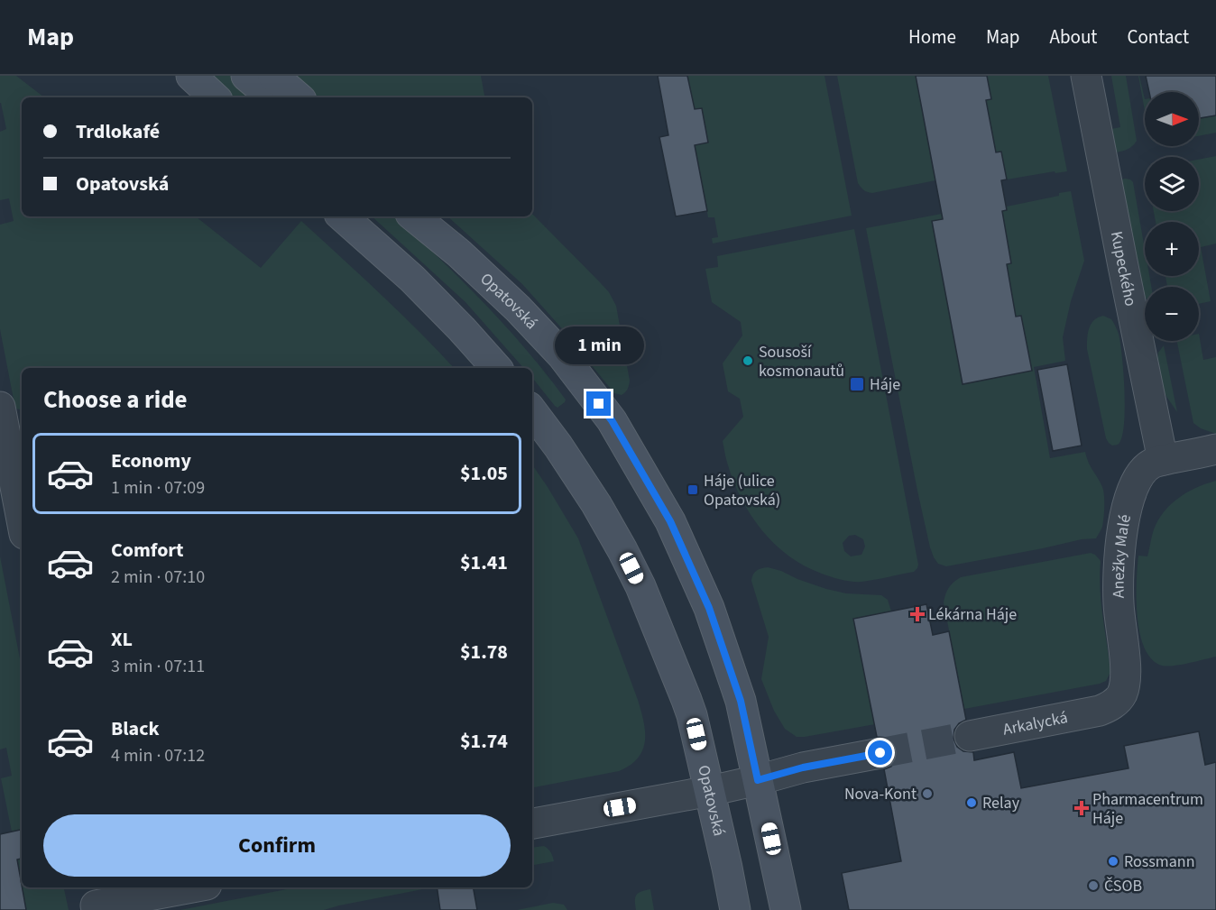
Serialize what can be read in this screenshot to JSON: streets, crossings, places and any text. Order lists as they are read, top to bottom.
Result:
{
  "streets": {
    "main road": ["Opatovská"],
    "street": ["Kupeckého", "Anežky Malé", "Arkalycká"]
  },
  "crossings": [
    ["Kupeckého", "Anežky Malé"],
    ["Anežky Malé", "Arkalycká"]
  ],
  "places": {
    "other": [
      "Sousoší kosmonautů",
      "Nova-Kont",
      "Relay",
      "Rossmann",
      "ČSOB"
    ],
    "transit": ["Háje", "Háje (ulice Opatovská)"],
    "health": ["Lékárna Háje", "Pharmacentrum Háje"]
  },
  "north": "right",
  "page": {
    "header": "Map",
    "nav": [
      "Home",
      "Map",
      "About",
      "Contact"
    ],
    "map_buttons": ["+", "−"],
    "banner": ["Trdlokafé", "Opatovská"],
    "bubble": "1 min",
    "heading": "Choose a ride",
    "list": [
      {
        "name": "Economy",
        "note": "1 min · 07:09",
        "value": "$1.05"
      },
      {
        "name": "Comfort",
        "note": "2 min · 07:10",
        "value": "$1.41"
      },
      {
        "name": "XL",
        "note": "3 min · 07:11",
        "value": "$1.78"
      },
      {
        "name": "Black",
        "note": "4 min · 07:12",
        "value": "$1.74"
      }
    ],
    "buttons": "Confirm"
  }
}
